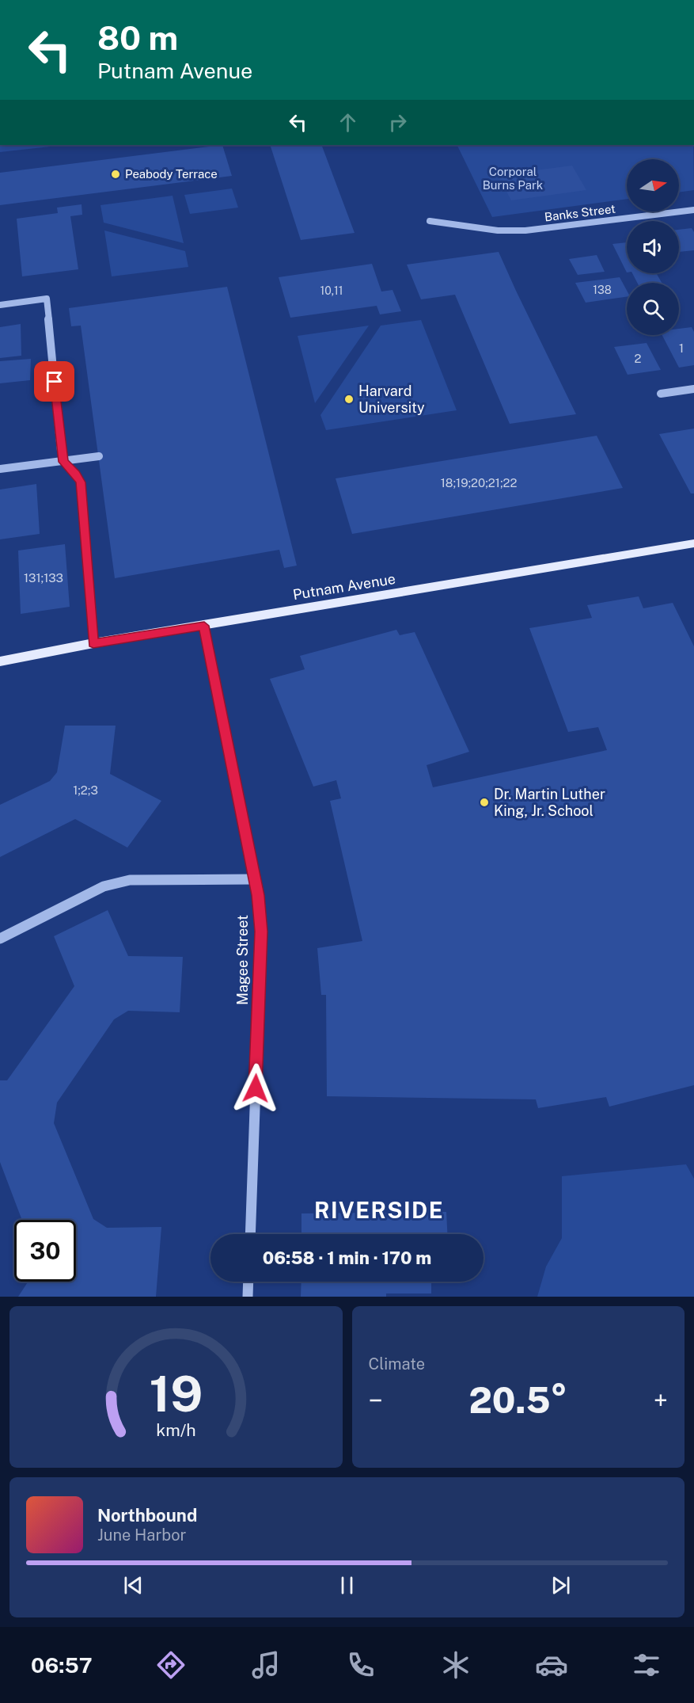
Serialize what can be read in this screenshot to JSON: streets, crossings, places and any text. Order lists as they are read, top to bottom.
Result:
{
  "streets": {
    "main road": ["Putnam Avenue"],
    "street": ["Banks Street", "Magee Street"]
  },
  "crossings": [
    ["Putnam Avenue", "Magee Street"]
  ],
  "districts": ["RIVERSIDE"],
  "parks": ["Corporal Burns Park"],
  "places": ["Peabody Terrace", "Harvard University", "Dr. Martin Luther King, Jr. School"],
  "house_numbers": [
    "138",
    "10,11",
    "1",
    "2",
    "18;19;20;21;22",
    "131;133",
    "1;2;3"
  ],
  "north": "right",
  "page": {
    "turn": ["80 m", "Putnam Avenue"],
    "limit": "30",
    "trip": "06:58 · 1 min · 170 m",
    "tile": "Climate",
    "heat": ["−", "20.5°", "+"],
    "song": ["Northbound", "June Harbor"],
    "tabs": "06:57",
    "gauge": ["19", "km/h"]
  }
}
